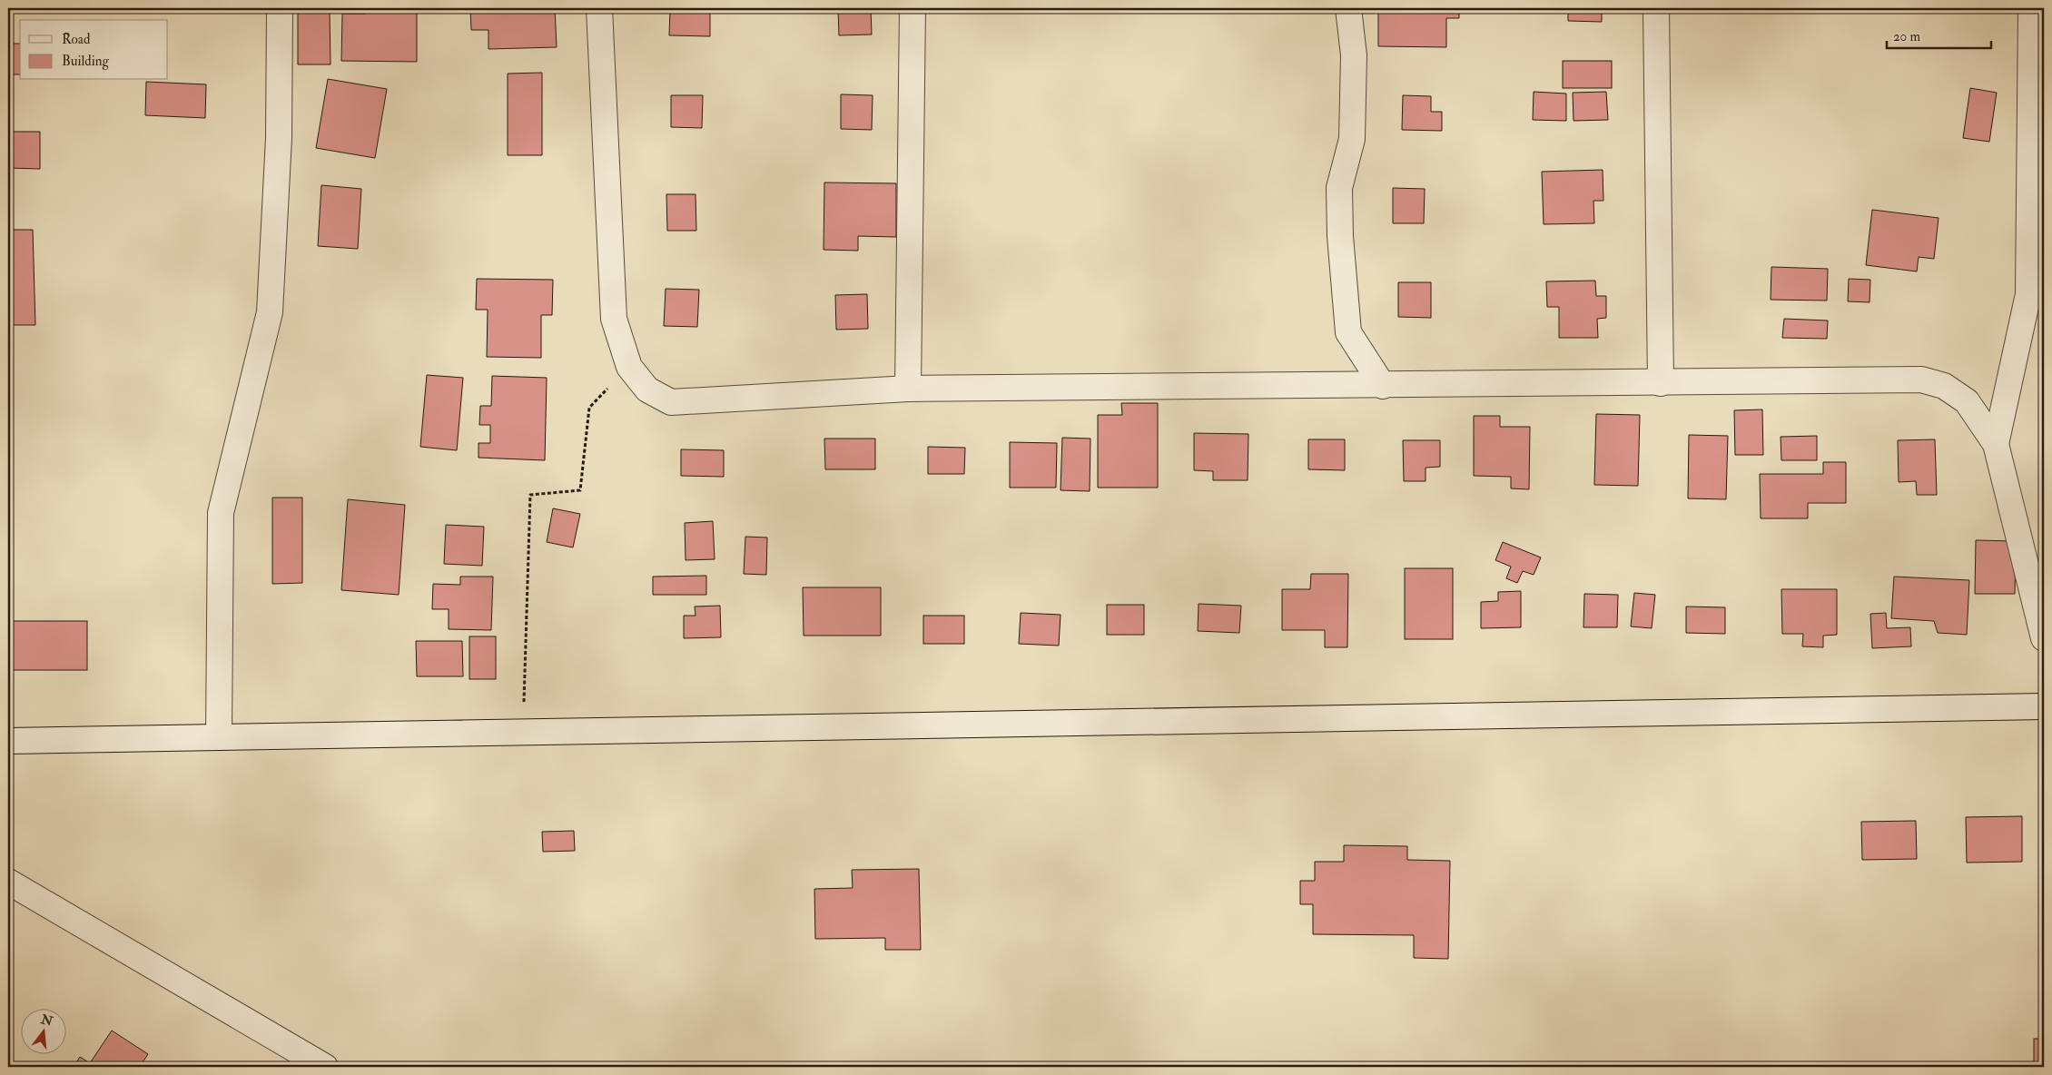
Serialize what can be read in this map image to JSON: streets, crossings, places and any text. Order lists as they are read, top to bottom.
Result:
{
  "legend": ["Road", "Building"],
  "scale_bar": "20 m",
  "north": "top"
}
